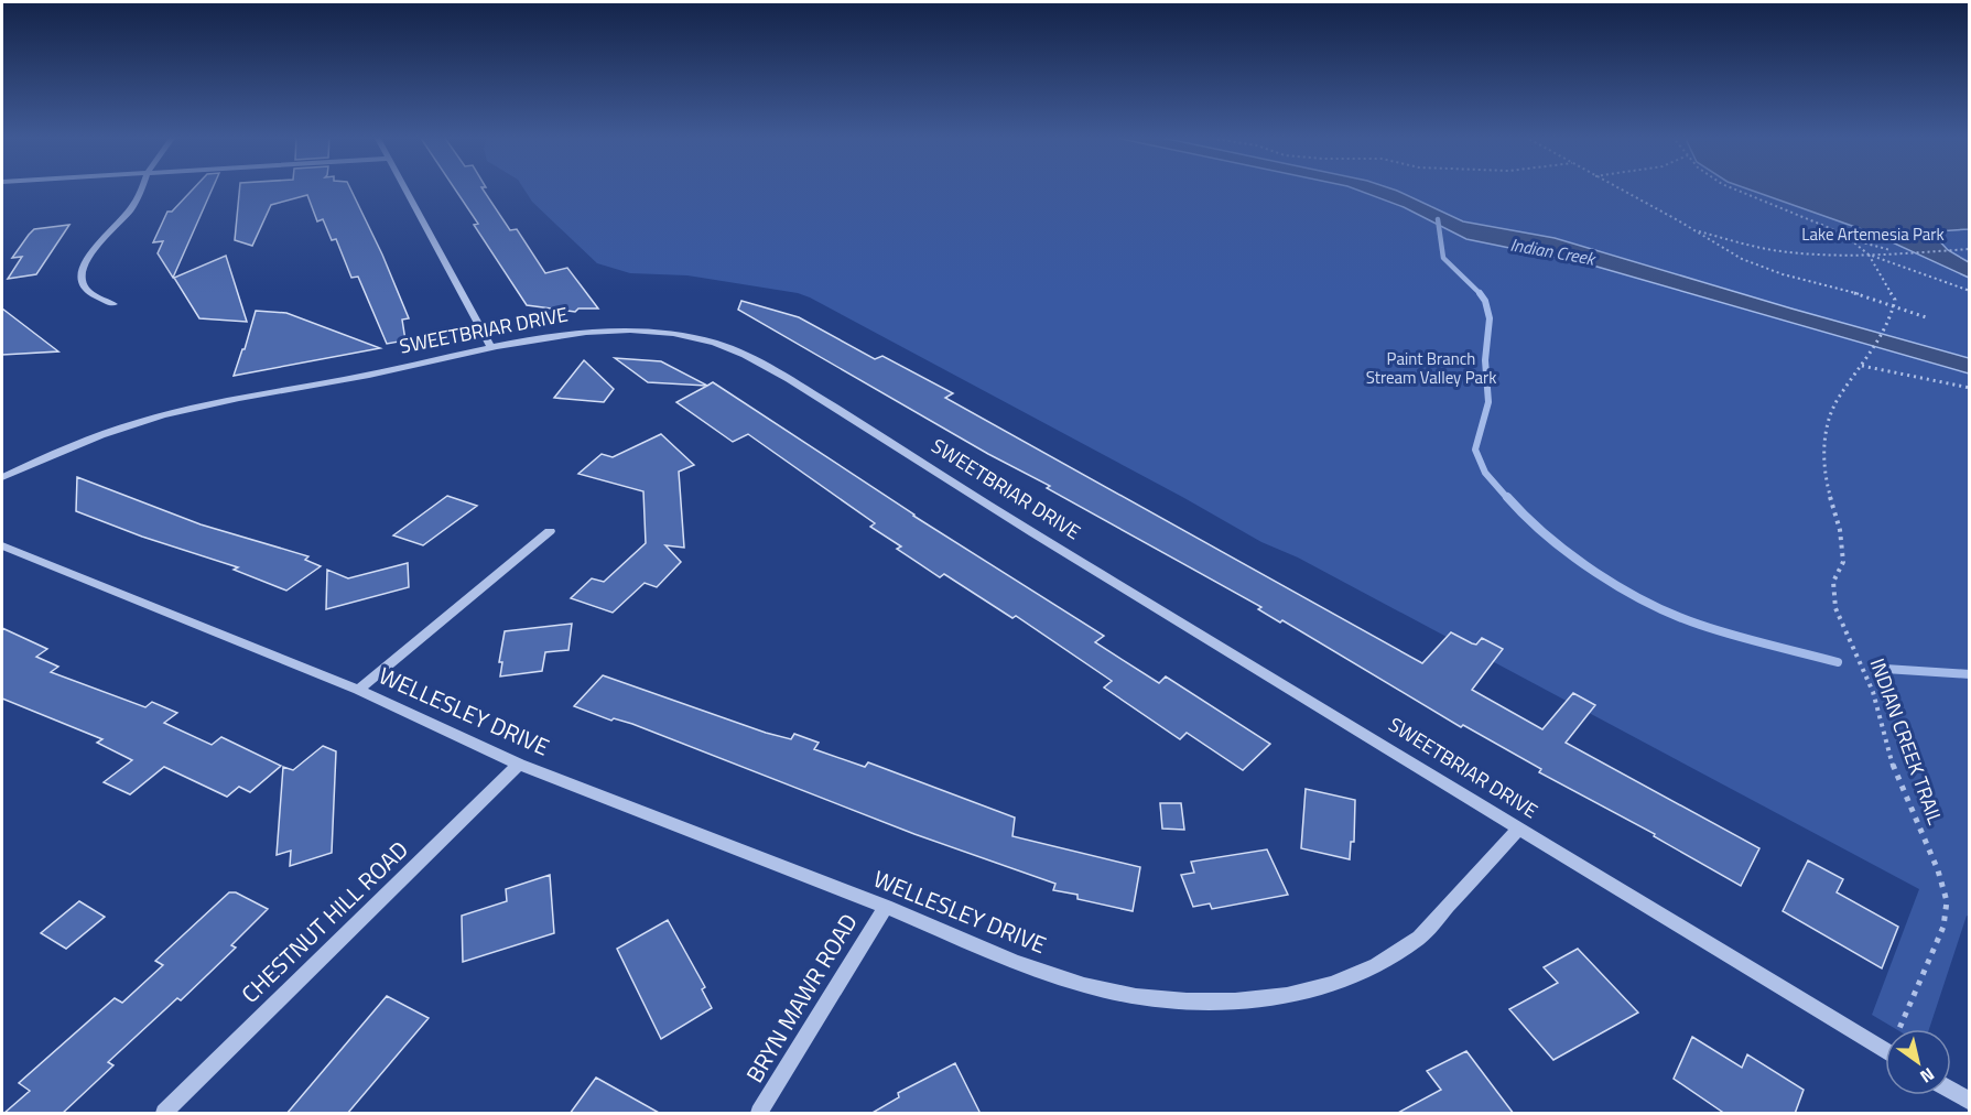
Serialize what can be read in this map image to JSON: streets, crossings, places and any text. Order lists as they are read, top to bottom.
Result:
{
  "streets": {
    "street": [
      "SWEETBRIAR DRIVE",
      "WELLESLEY DRIVE",
      "CHESTNUT HILL ROAD",
      "BRYN MAWR ROAD"
    ],
    "path": ["INDIAN CREEK TRAIL"]
  },
  "crossings": [
    ["SWEETBRIAR DRIVE", "WELLESLEY DRIVE"],
    ["WELLESLEY DRIVE", "CHESTNUT HILL ROAD"],
    ["WELLESLEY DRIVE", "BRYN MAWR ROAD"]
  ],
  "water": ["Indian Creek"],
  "parks": ["Lake Artemesia Park", "Paint Branch Stream Valley Park"],
  "north": "bottom right"
}
